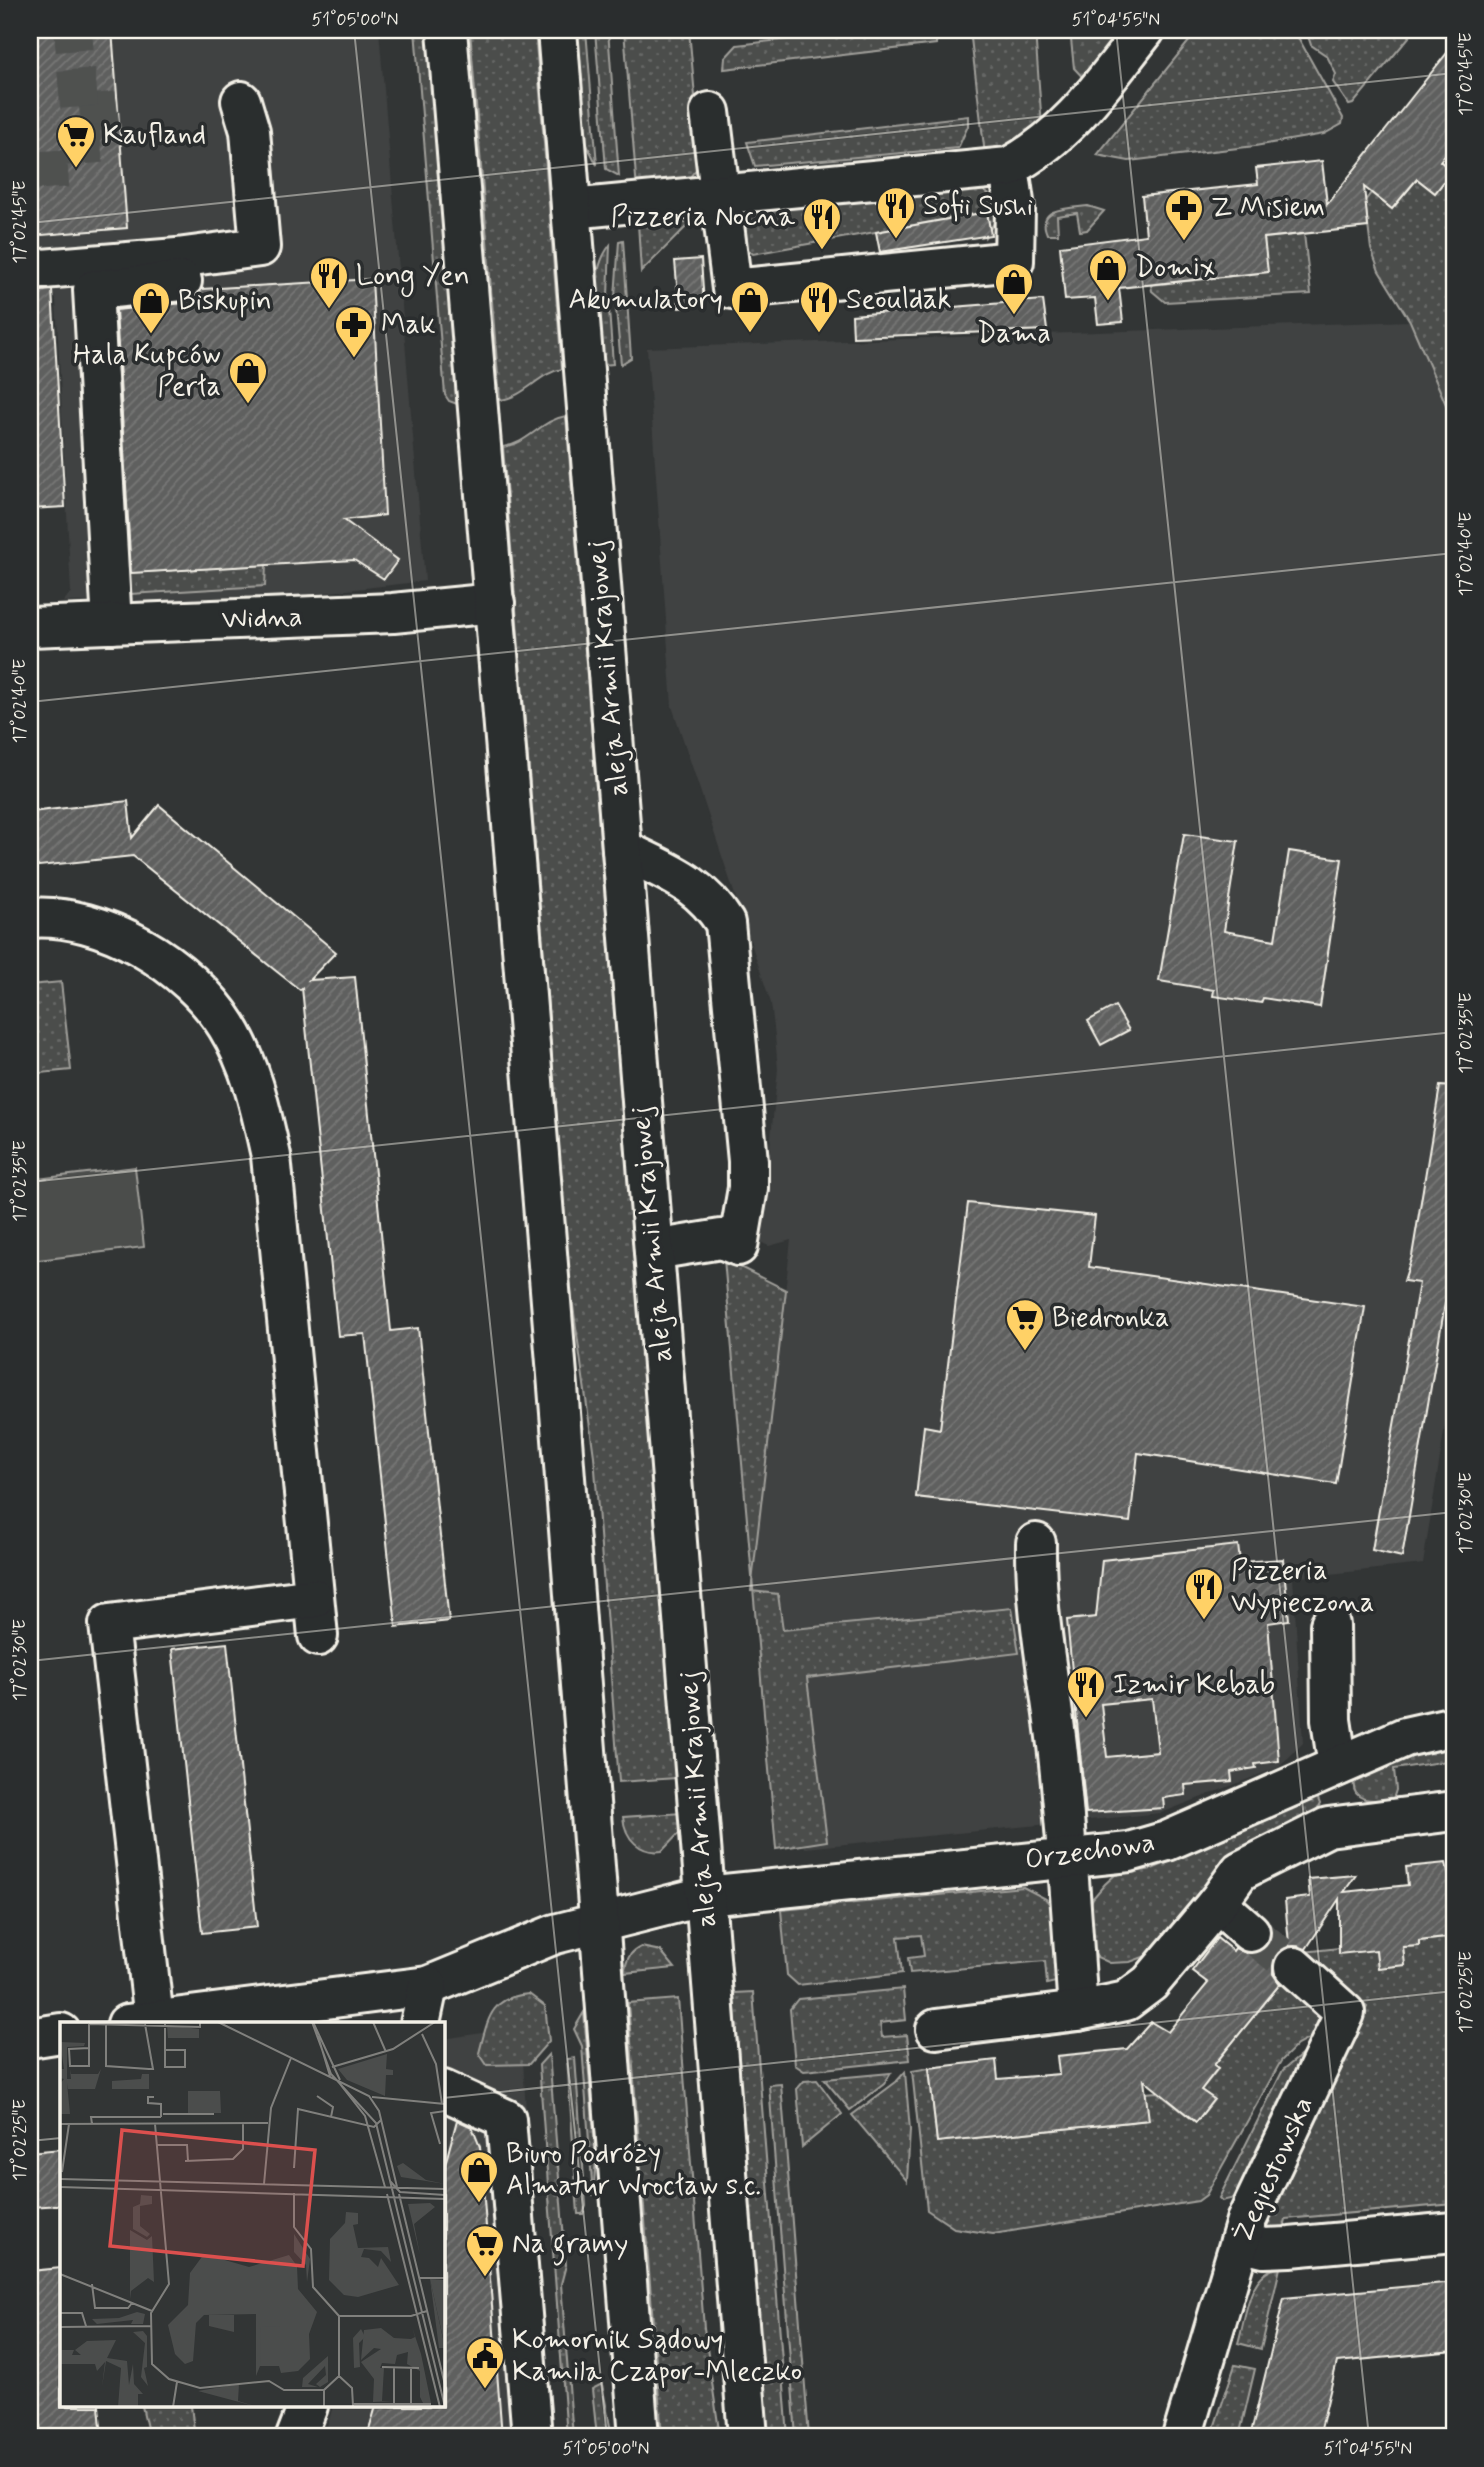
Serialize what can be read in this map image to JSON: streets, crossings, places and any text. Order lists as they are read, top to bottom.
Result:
{
  "streets": {
    "main road": [
      "Widna",
      "aleja Armii Krajowej",
      "Orzechowa",
      "Żegiestowska"
    ]
  },
  "crossings": [
    ["aleja Armii Krajowej", "Orzechowa"]
  ],
  "places": {
    "supermarket": ["Kaufland", "Biedronka", "Na gramy"],
    "restaurant": [
      "Sofii Sushi",
      "Pizzeria Nocna",
      "Long Yen",
      "Seouldak",
      "Pizzeria Wypieczona",
      "Izmir Kebab"
    ],
    "pharmacy": ["Z Misiem", "Mak"],
    "shop": [
      "Domix",
      "Dama",
      "Akumulatory",
      "Biskupin",
      "Hala Kupców Perła",
      "Biuro Podróży Almatur Wrocław s.c."
    ],
    "public building": ["Komornik Sądowy Kamila Czapor-Mleczko"]
  },
  "coordinates": [
    "51°05'00\"N",
    "51°04'55\"N",
    "17°02'45\"E",
    "17°02'40\"E",
    "17°02'35\"E",
    "17°02'30\"E",
    "17°02'25\"E"
  ]
}
